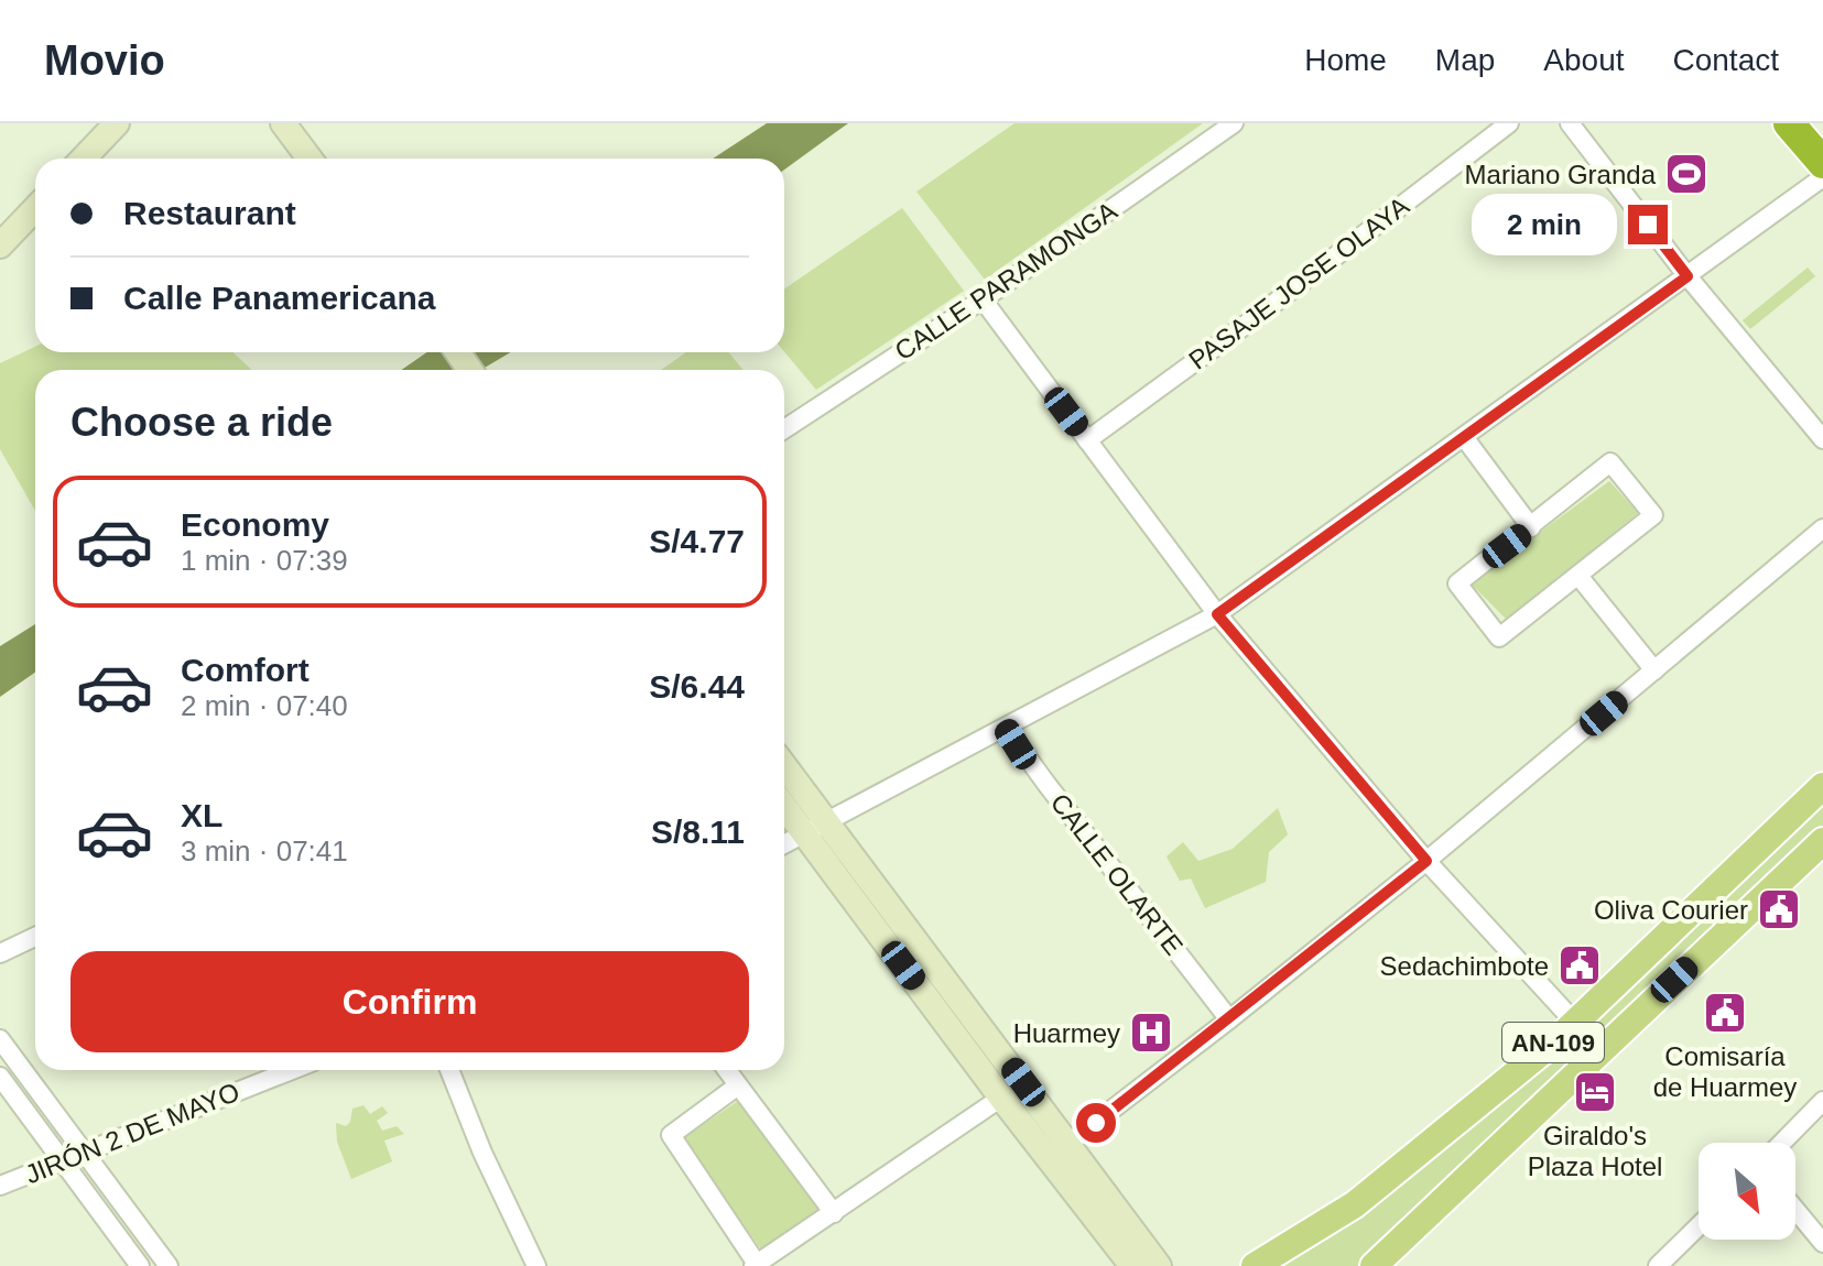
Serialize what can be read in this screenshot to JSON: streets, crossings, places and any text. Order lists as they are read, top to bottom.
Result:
{
  "streets": {
    "main road": ["AN-109"],
    "street": [
      "CALLE PARAMONGA",
      "PASAJE JOSE OLAYA",
      "CALLE OLARTE",
      "JIRÓN 2 DE MAYO"
    ]
  },
  "places": {
    "sports": ["Mariano Granda"],
    "public building": ["Oliva Courier", "Sedachimbote", "Comisaría de Huarmey"],
    "hospital": ["Huarmey"],
    "hotel": ["Giraldo's Plaza Hotel"]
  },
  "north": "bottom right",
  "page": {
    "header": "Movio",
    "nav": [
      "Home",
      "Map",
      "About",
      "Contact"
    ],
    "banner": ["Restaurant", "Calle Panamericana"],
    "bubble": "2 min",
    "heading": "Choose a ride",
    "list": [
      {
        "name": "Economy",
        "note": "1 min · 07:39",
        "value": "S/4.77"
      },
      {
        "name": "Comfort",
        "note": "2 min · 07:40",
        "value": "S/6.44"
      },
      {
        "name": "XL",
        "note": "3 min · 07:41",
        "value": "S/8.11"
      }
    ],
    "buttons": "Confirm"
  }
}
